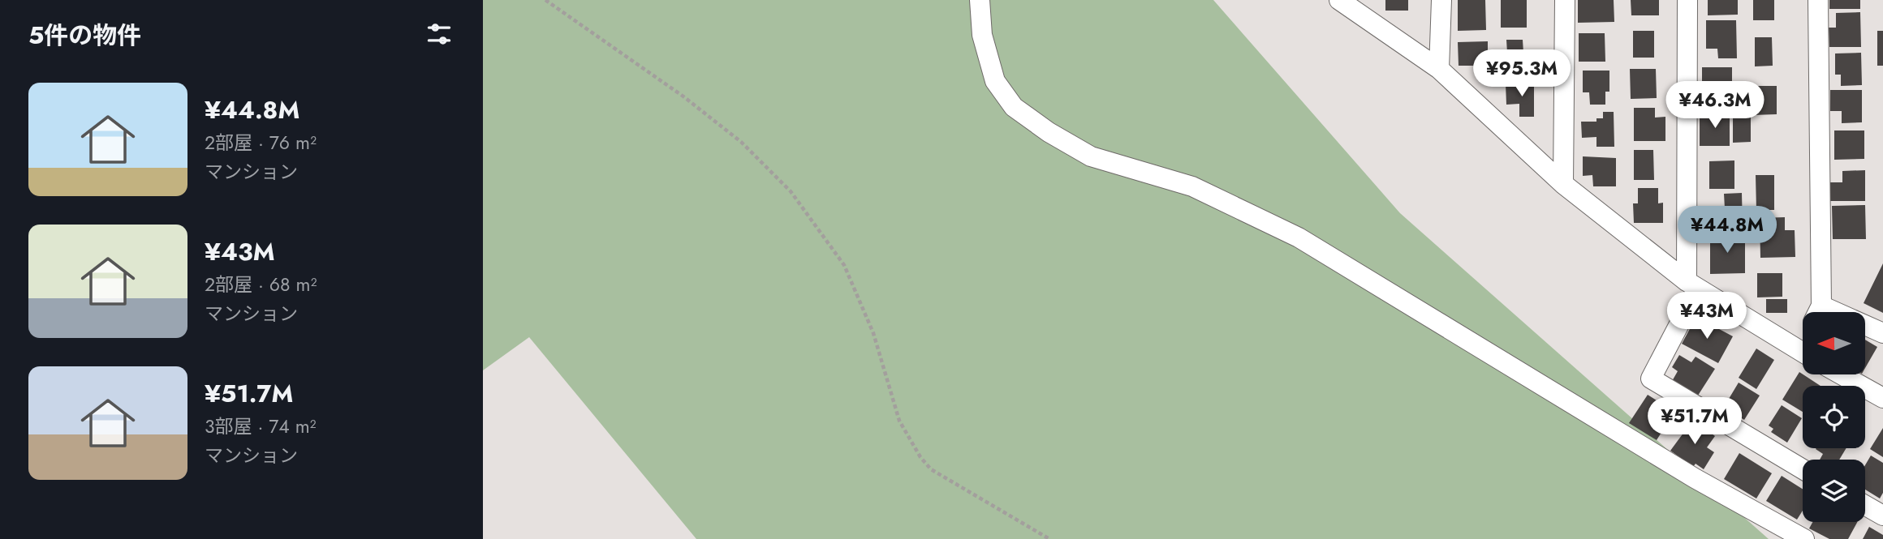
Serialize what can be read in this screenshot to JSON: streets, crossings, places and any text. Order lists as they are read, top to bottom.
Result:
{
  "north": "left",
  "page": {
    "heading": "5件の物件",
    "price": [
      "¥95.3M",
      "¥46.3M",
      "¥44.8M",
      "¥43M",
      "¥51.7M"
    ],
    "list": [
      {
        "name": "¥44.8M",
        "note": "2部屋 · 76 m² · マンション"
      },
      {
        "name": "¥43M",
        "note": "2部屋 · 68 m² · マンション"
      },
      {
        "name": "¥51.7M",
        "note": "3部屋 · 74 m² · マンション"
      }
    ]
  }
}
